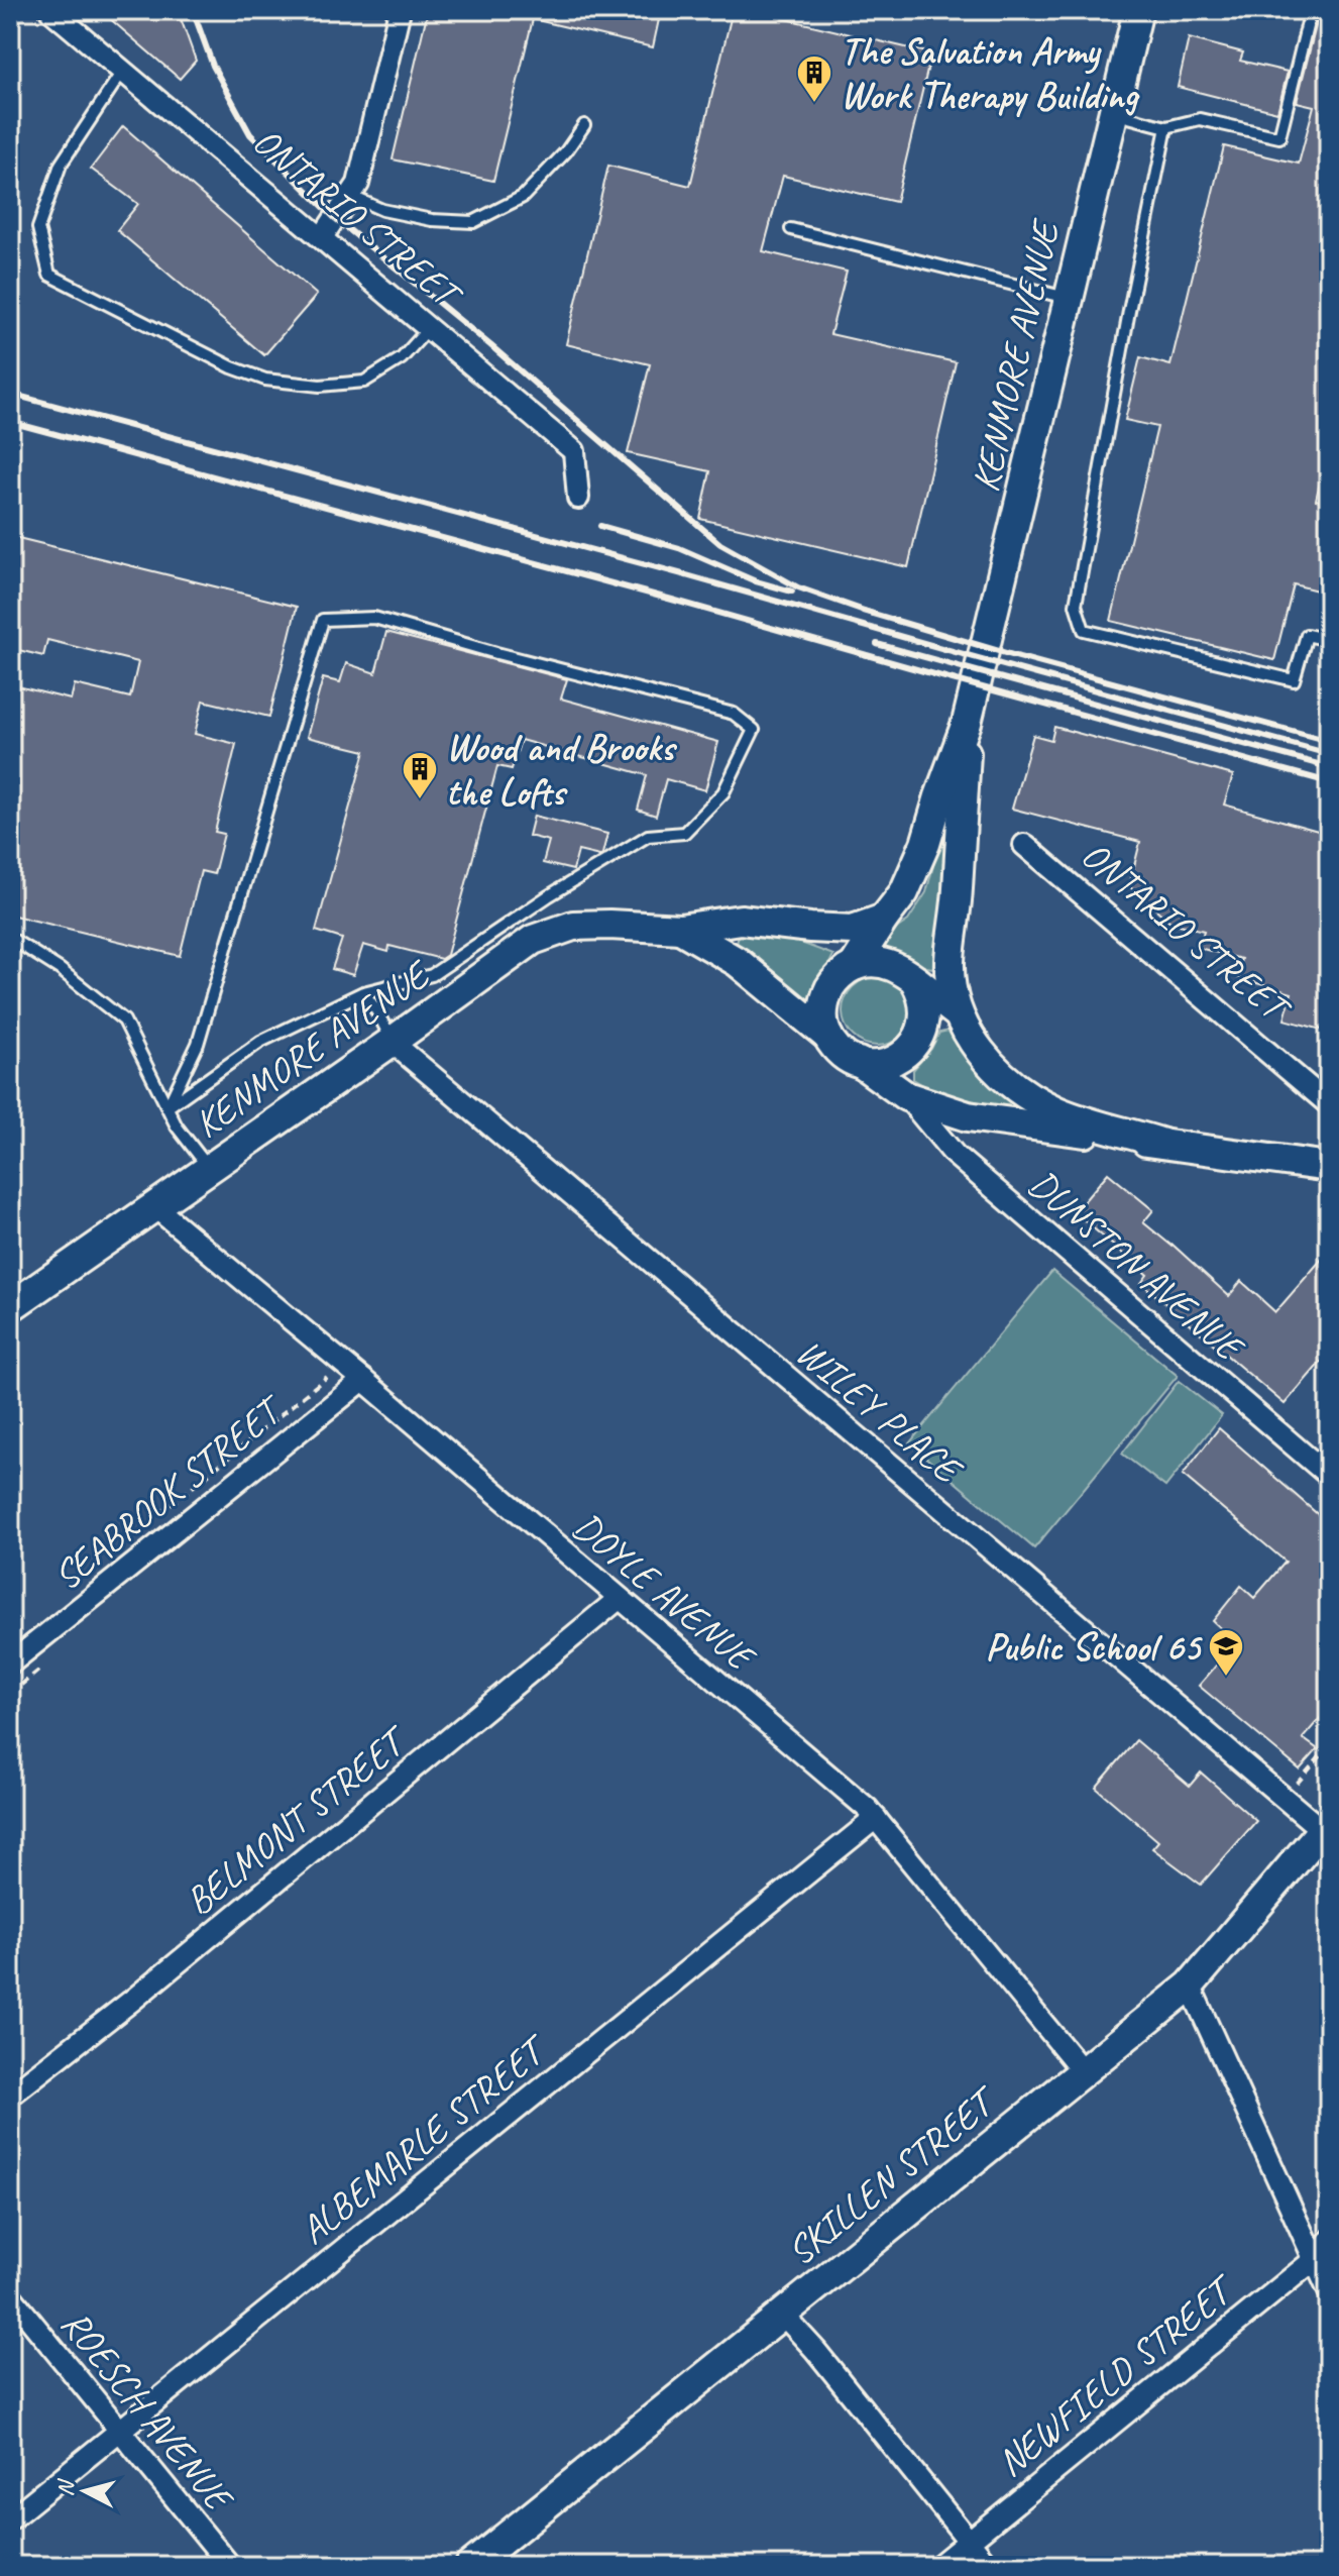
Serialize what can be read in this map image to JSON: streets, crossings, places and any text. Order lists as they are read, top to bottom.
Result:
{
  "streets": {
    "street": [
      "ONTARIO STREET",
      "KENMORE AVENUE",
      "DUNSTON AVENUE",
      "WILEY PLACE",
      "SEABROOK STREET",
      "DOYLE AVENUE",
      "BELMONT STREET",
      "ALBEMARLE STREET",
      "SKILLEN STREET",
      "NEWFIELD STREET",
      "ROESCH AVENUE"
    ]
  },
  "crossings": [
    ["KENMORE AVENUE", "WILEY PLACE"],
    ["KENMORE AVENUE", "DOYLE AVENUE"],
    ["WILEY PLACE", "SKILLEN STREET"],
    ["SEABROOK STREET", "DOYLE AVENUE"],
    ["DOYLE AVENUE", "BELMONT STREET"],
    ["DOYLE AVENUE", "ALBEMARLE STREET"],
    ["DOYLE AVENUE", "SKILLEN STREET"],
    ["ALBEMARLE STREET", "ROESCH AVENUE"]
  ],
  "places": {
    "building": ["The Salvation Army Work Therapy Building", "Wood and Brooks the Lofts"],
    "school or university": ["Public School 65"]
  },
  "north": "left"
}
